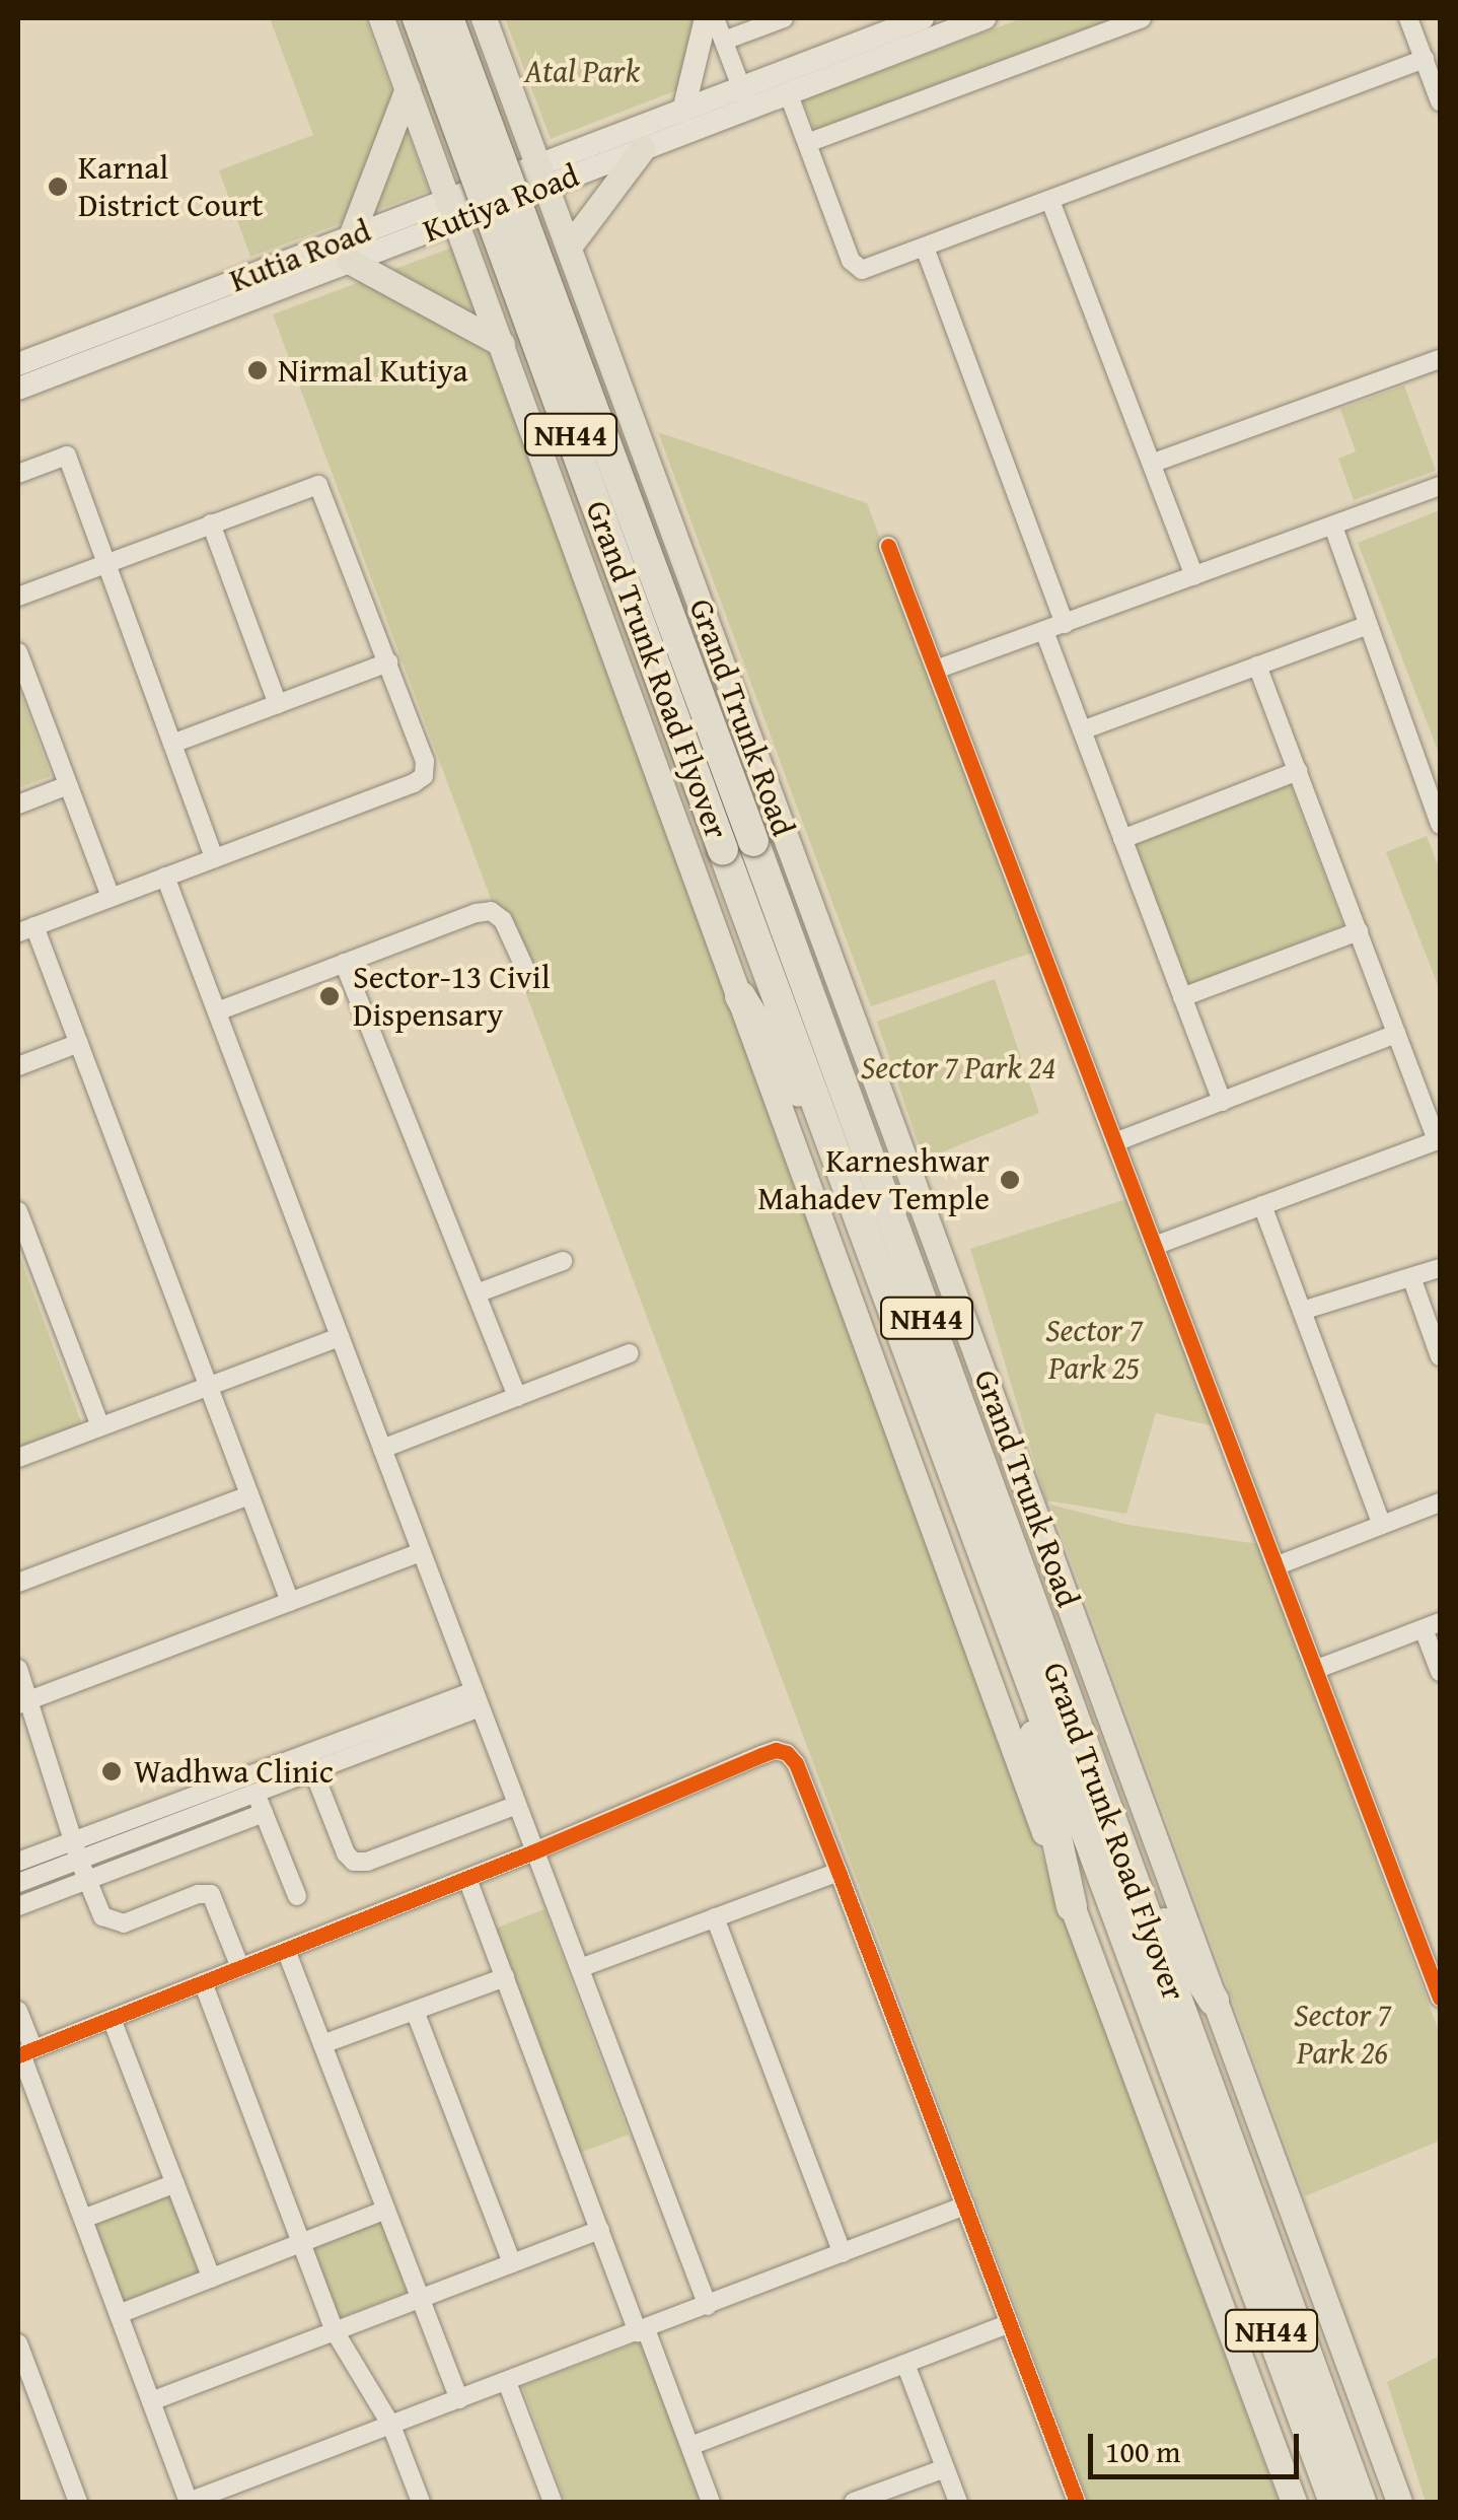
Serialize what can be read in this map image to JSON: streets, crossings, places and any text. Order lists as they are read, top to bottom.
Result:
{
  "streets": {
    "highway": ["NH44", "Grand Trunk Road Flyover", "Grand Trunk Road"],
    "street": ["Kutiya Road", "Kutia Road"]
  },
  "crossings": [
    ["Kutiya Road", "Kutia Road"],
    ["Grand Trunk Road Flyover", "Grand Trunk Road"]
  ],
  "parks": [
    "Atal Park",
    "Sector 7 Park 24",
    "Sector 7 Park 25",
    "Sector 7 Park 26"
  ],
  "places": [
    "Karnal District Court",
    "Nirmal Kutiya",
    "Sector-13 Civil Dispensary",
    "Karneshwar Mahadev Temple",
    "Wadhwa Clinic"
  ],
  "scale_bar": "100 m"
}
